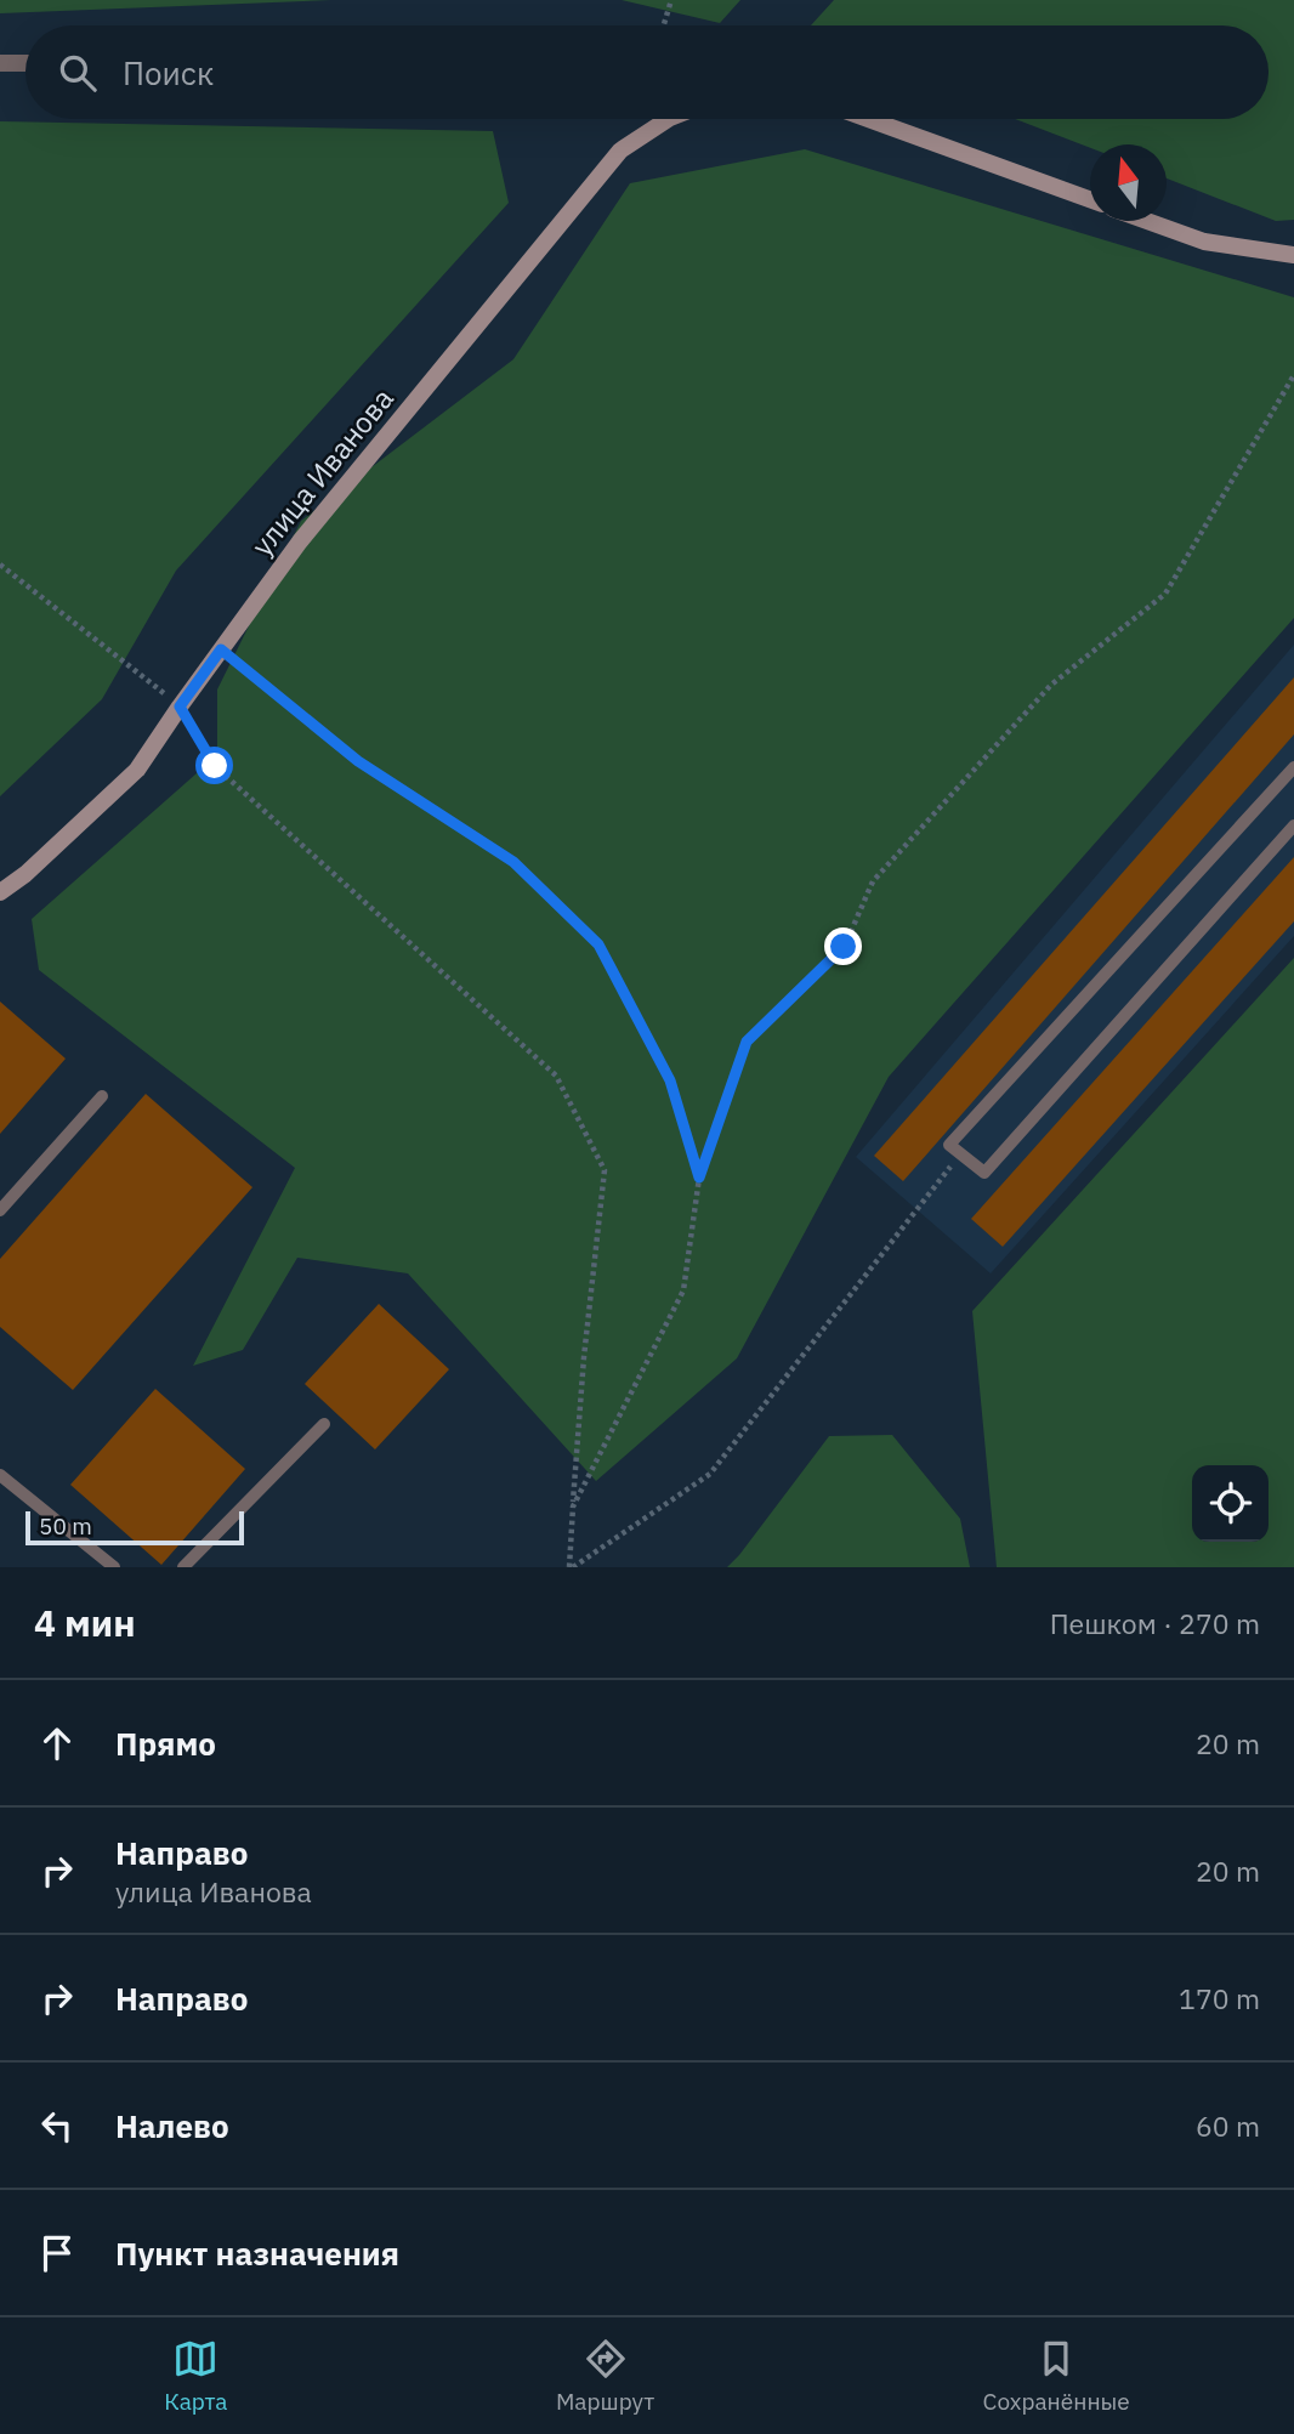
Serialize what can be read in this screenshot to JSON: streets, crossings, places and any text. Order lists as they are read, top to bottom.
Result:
{
  "streets": {
    "main road": ["улица Иванова"]
  },
  "scale_bar": "50 m",
  "north": "top",
  "page": {
    "search": "Поиск",
    "scale": "50 m",
    "heading": ["4 мин", "Пешком · 270 m"],
    "list": [
      ["Прямо", "20 m"],
      ["Направо", "улица Иванова", "20 m"],
      ["Направо", "170 m"],
      ["Налево", "60 m"],
      "Пункт назначения"
    ],
    "nav": ["Карта", "Маршрут", "Сохранённые"]
  }
}
